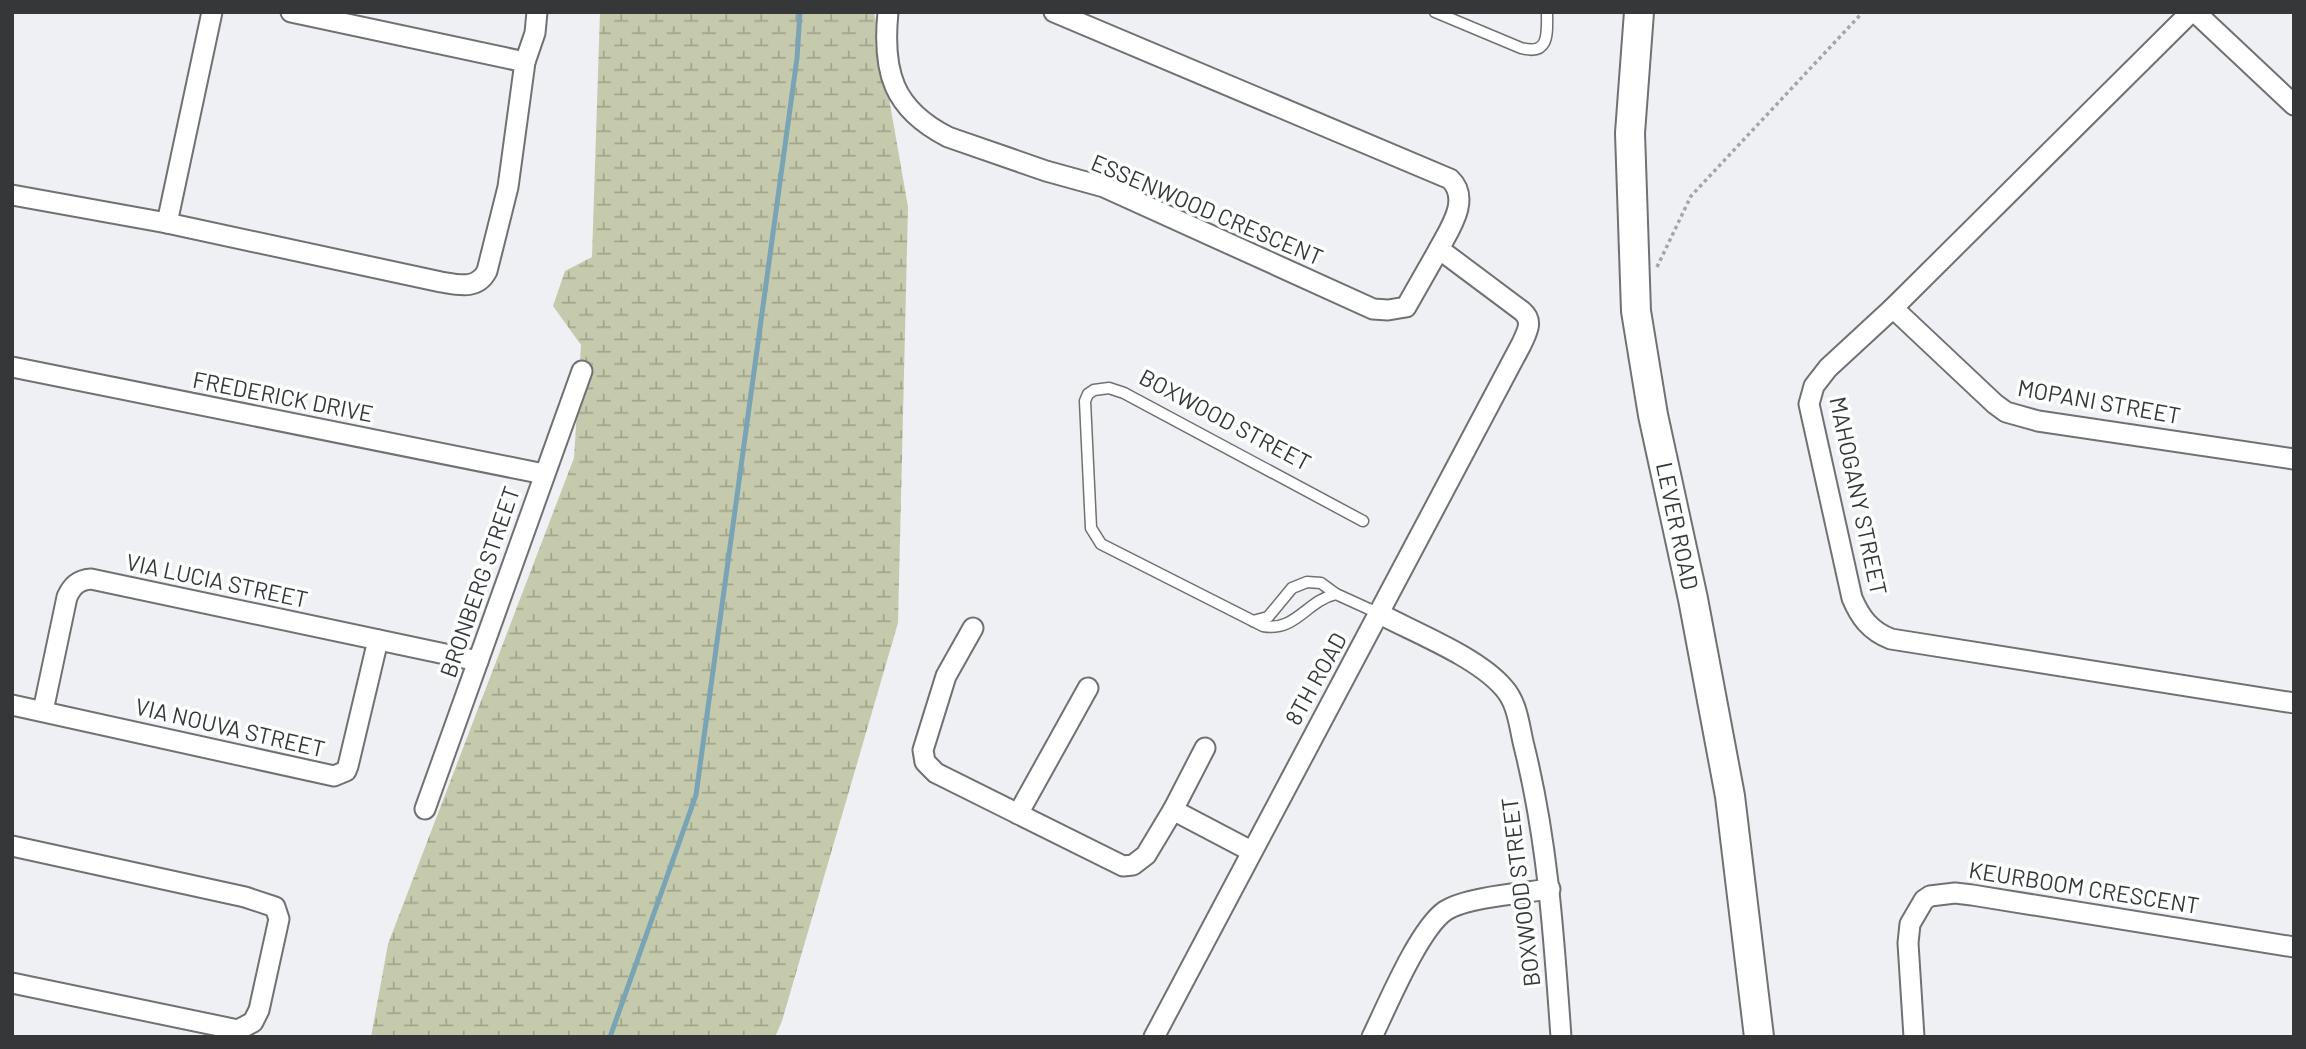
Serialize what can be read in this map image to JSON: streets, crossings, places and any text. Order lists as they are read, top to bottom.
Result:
{
  "streets": {
    "main road": ["LEVER ROAD"],
    "street": [
      "ESSENWOOD CRESCENT",
      "FREDERICK DRIVE",
      "MOPANI STREET",
      "BOXWOOD STREET",
      "MAHOGANY STREET",
      "VIA LUCIA STREET",
      "BRONBERG STREET",
      "8TH ROAD",
      "VIA NOUVA STREET",
      "KEURBOOM CRESCENT"
    ]
  },
  "crossings": [
    ["ESSENWOOD CRESCENT", "8TH ROAD"],
    ["FREDERICK DRIVE", "BRONBERG STREET"],
    ["MOPANI STREET", "MAHOGANY STREET"],
    ["BOXWOOD STREET", "8TH ROAD"],
    ["VIA LUCIA STREET", "BRONBERG STREET"],
    ["VIA LUCIA STREET", "VIA NOUVA STREET"]
  ]
}
